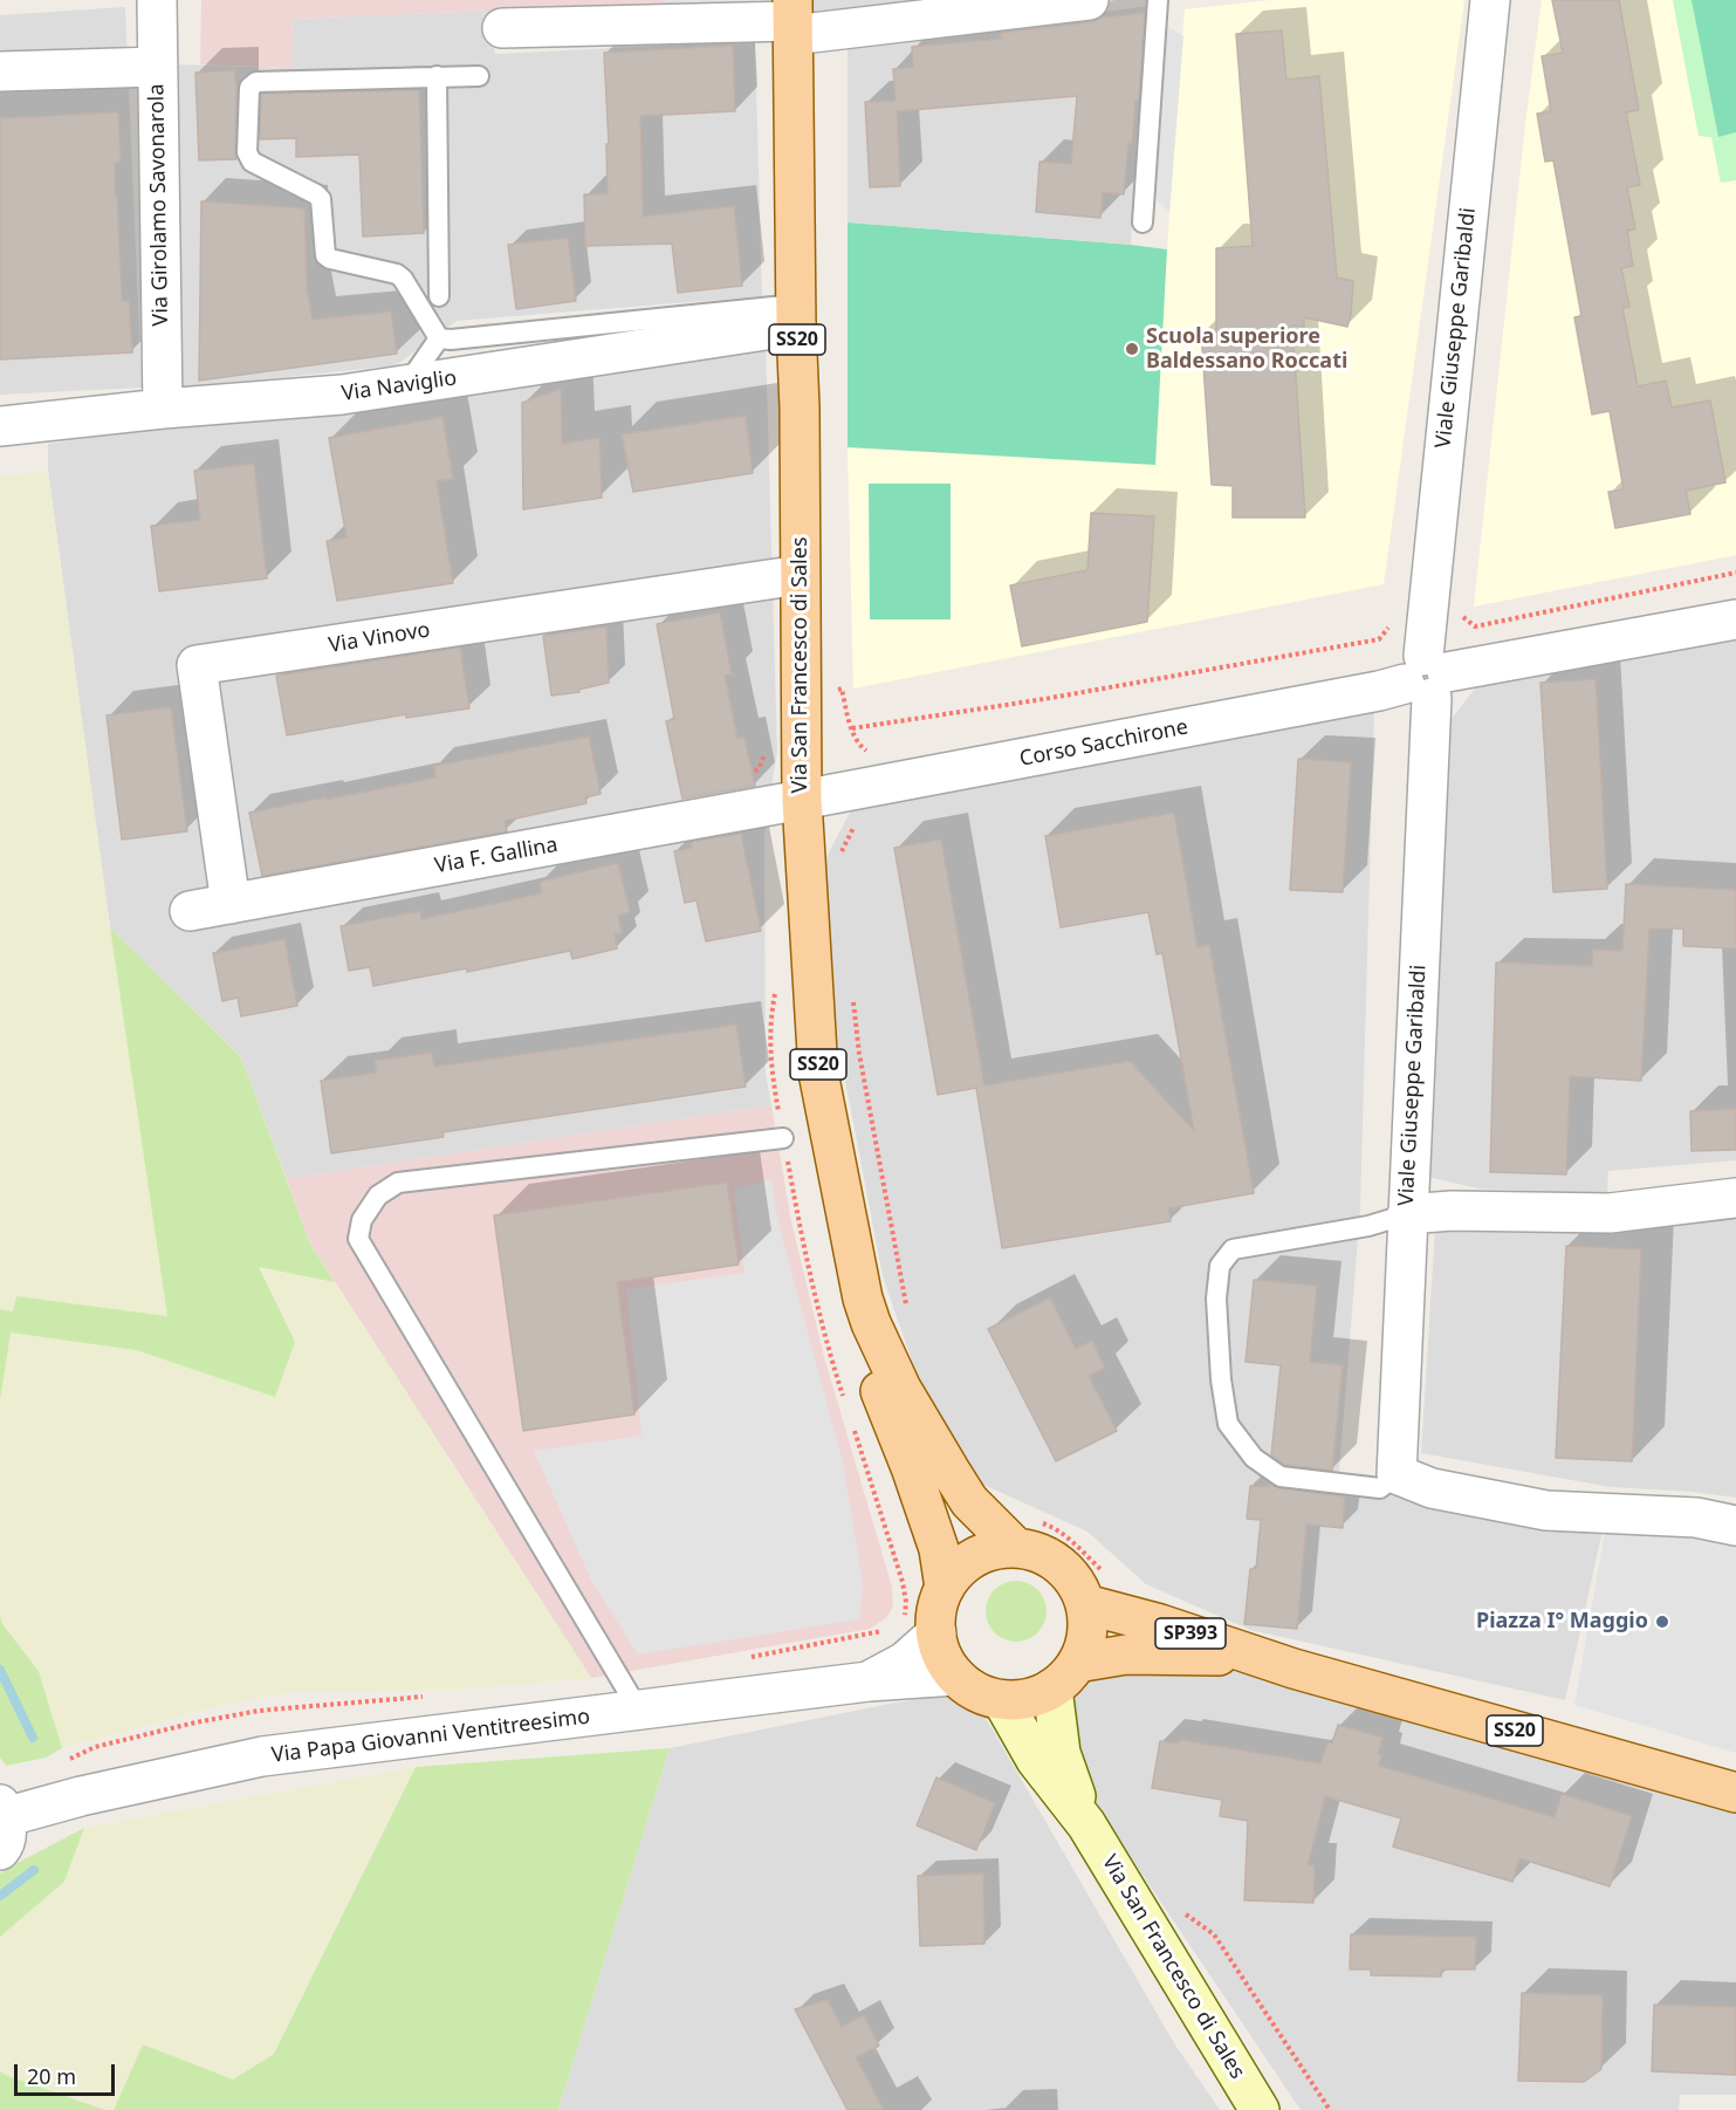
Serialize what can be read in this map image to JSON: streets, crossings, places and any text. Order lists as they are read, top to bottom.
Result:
{
  "streets": {
    "main road": ["SS20", "Via San Francesco di Sales", "SP393"],
    "street": [
      "Via Girolamo Savonarola",
      "Viale Giuseppe Garibaldi",
      "Via Naviglio",
      "Via Vinovo",
      "Corso Sacchirone",
      "Via F. Gallina",
      "Via Papa Giovanni Ventitreesimo"
    ]
  },
  "crossings": [
    ["Via Girolamo Savonarola", "Via Naviglio"],
    ["Viale Giuseppe Garibaldi", "Corso Sacchirone"],
    ["SS20", "SP393"],
    ["Via Naviglio", "Via San Francesco di Sales"],
    ["Via Vinovo", "Via San Francesco di Sales"],
    ["Via Vinovo", "Via F. Gallina"],
    ["Via San Francesco di Sales", "Corso Sacchirone"],
    ["Via San Francesco di Sales", "Via F. Gallina"],
    ["Via San Francesco di Sales", "SP393"],
    ["Via San Francesco di Sales", "Via Papa Giovanni Ventitreesimo"],
    ["Corso Sacchirone", "Via F. Gallina"],
    ["SP393", "Via Papa Giovanni Ventitreesimo"]
  ],
  "places": ["Scuola superiore Baldessano Roccati", "Piazza I° Maggio"],
  "scale_bar": "20 m"
}
